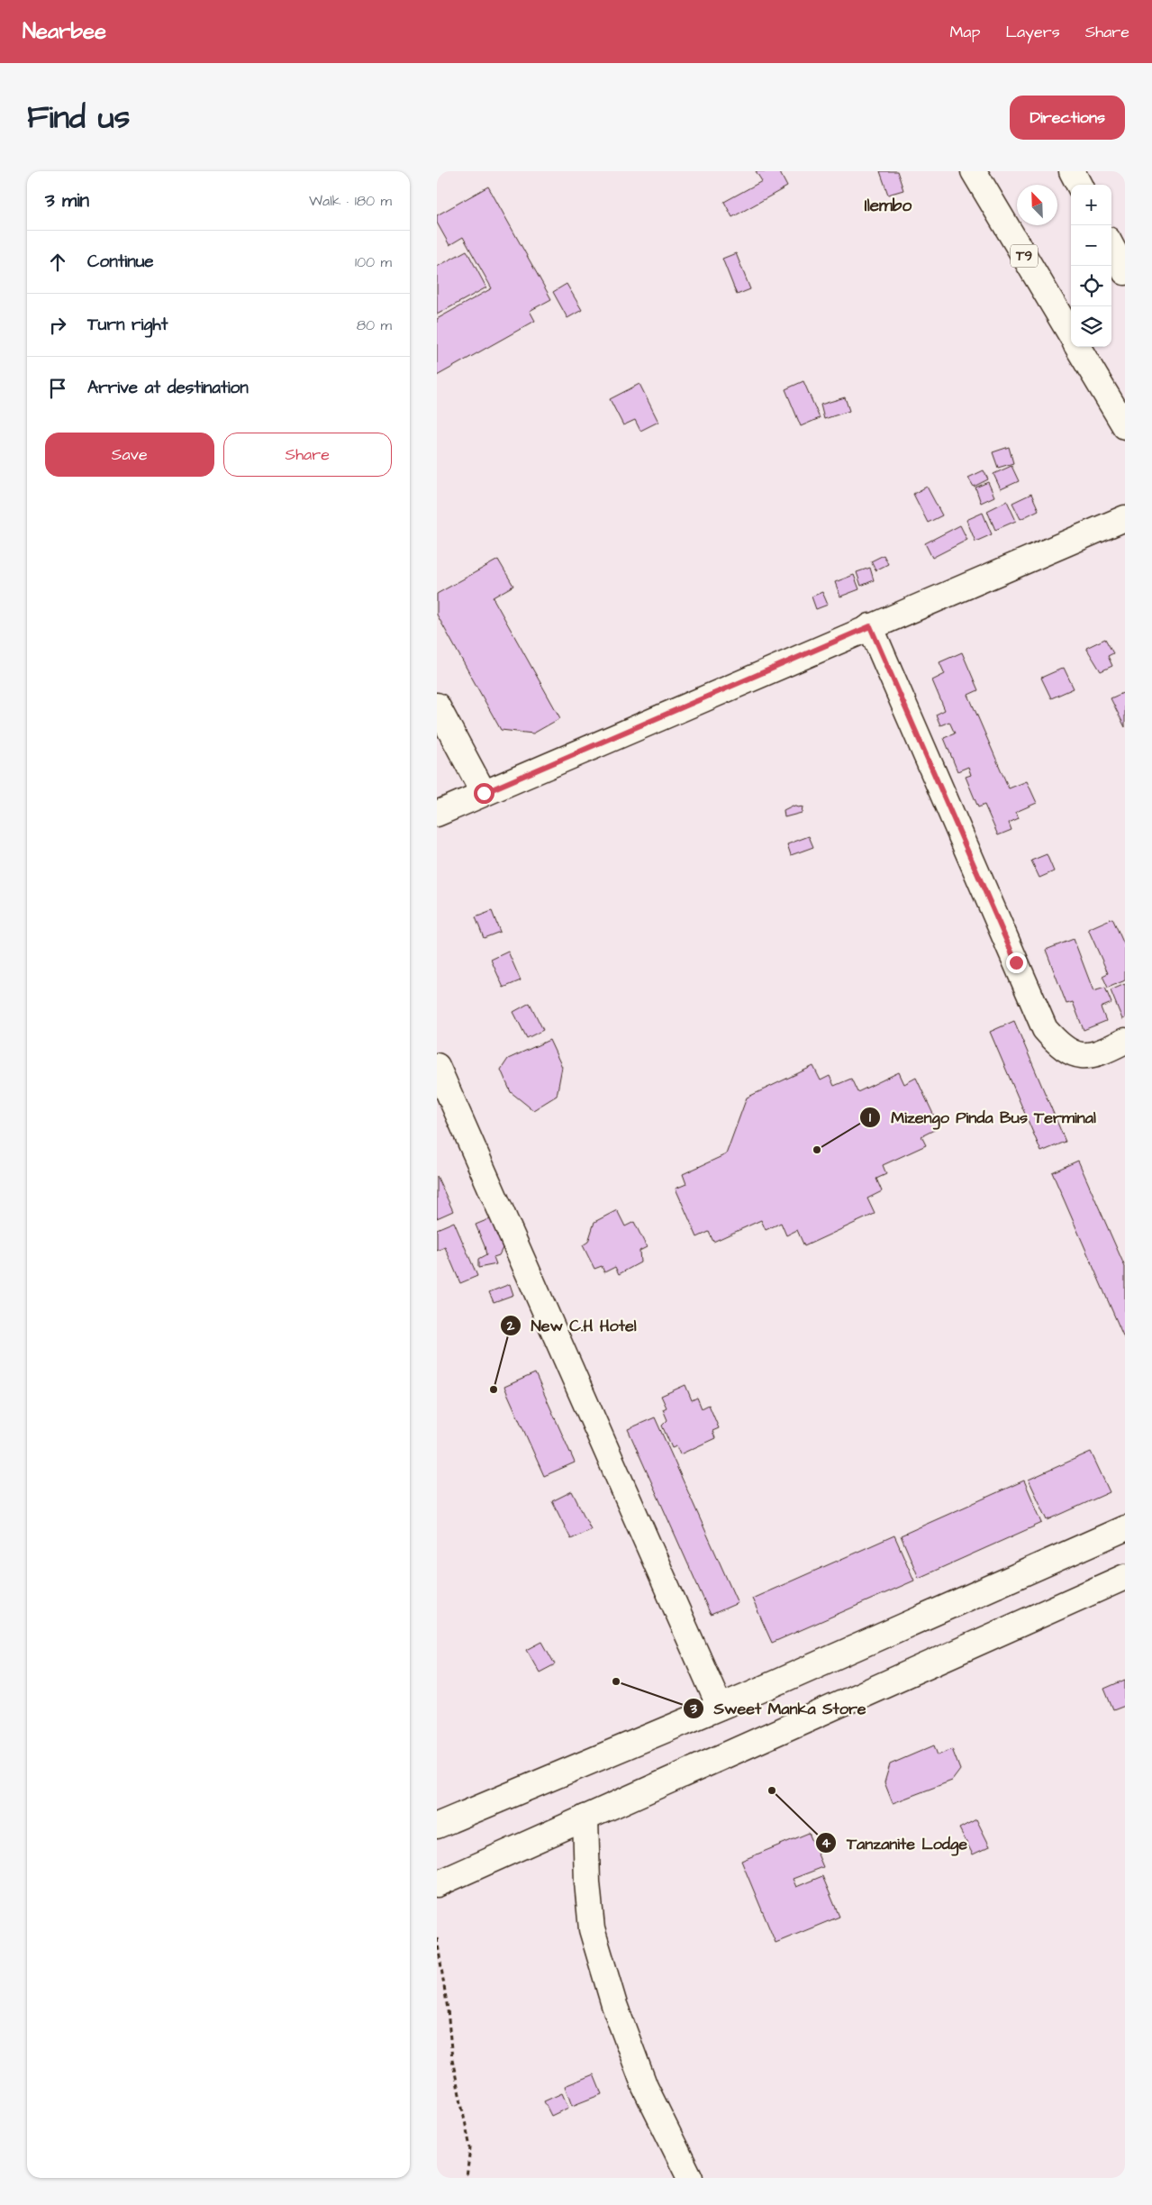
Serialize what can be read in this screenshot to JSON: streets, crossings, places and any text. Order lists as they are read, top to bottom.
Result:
{
  "streets": {
    "main road": ["T9"]
  },
  "districts": ["Ilembo"],
  "places": [
    "Mizengo Pinda Bus Terminal",
    "New C.H Hotel",
    "Sweet Manka Store",
    "Tanzanite Lodge"
  ],
  "north": "top left",
  "page": {
    "header": "Nearbee",
    "nav": ["Map", "Layers", "Share"],
    "title": "Find us",
    "buttons": [
      "Directions",
      ["Save", "Share"]
    ],
    "heading": ["3 min", "Walk · 180 m"],
    "map_buttons": ["+", "−"],
    "list": [
      ["Continue", "100 m"],
      ["Turn right", "80 m"],
      "Arrive at destination"
    ]
  }
}
